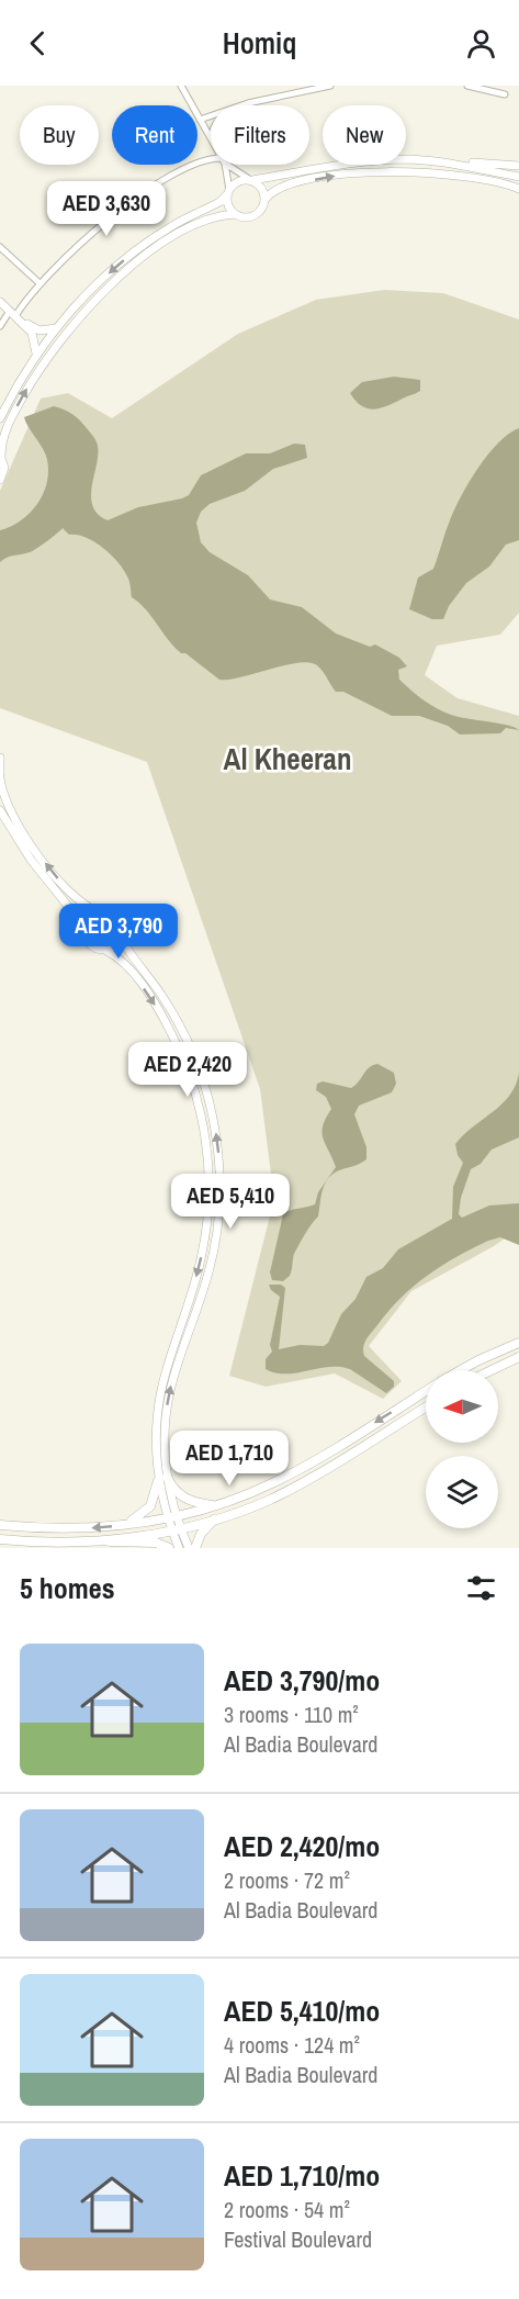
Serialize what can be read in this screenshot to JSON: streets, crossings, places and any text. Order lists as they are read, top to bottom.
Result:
{
  "districts": ["Al Kheeran"],
  "north": "left",
  "page": {
    "header": "Homiq",
    "chip": [
      "Buy",
      "Rent",
      "Filters",
      "New"
    ],
    "price": [
      "AED 3,630",
      "AED 3,790",
      "AED 2,420",
      "AED 5,410",
      "AED 1,710"
    ],
    "heading": "5 homes",
    "list": [
      {
        "name": "AED 3,790/mo",
        "note": "3 rooms · 110 m² · Al Badia Boulevard"
      },
      {
        "name": "AED 2,420/mo",
        "note": "2 rooms · 72 m² · Al Badia Boulevard"
      },
      {
        "name": "AED 5,410/mo",
        "note": "4 rooms · 124 m² · Al Badia Boulevard"
      },
      {
        "name": "AED 1,710/mo",
        "note": "2 rooms · 54 m² · Festival Boulevard"
      }
    ]
  }
}
